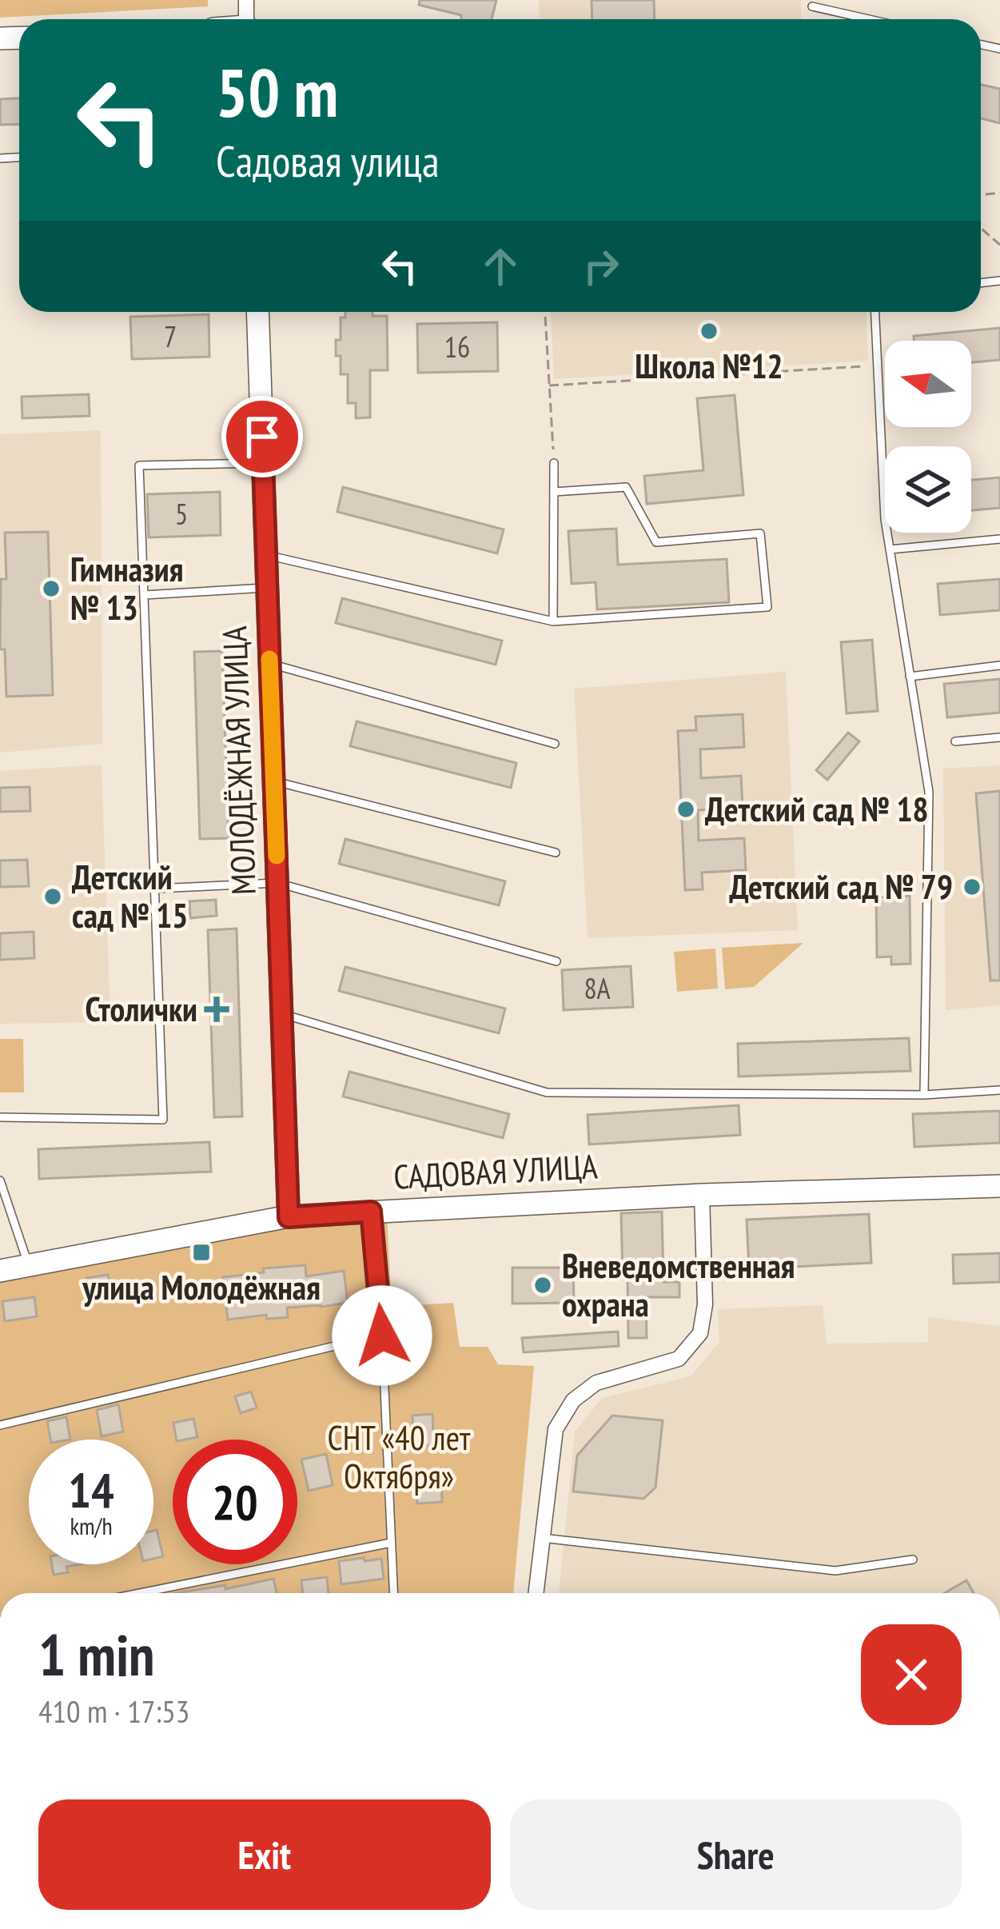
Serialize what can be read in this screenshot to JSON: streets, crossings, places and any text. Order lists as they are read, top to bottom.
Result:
{
  "streets": {
    "street": ["МОЛОДЁЖНАЯ УЛИЦА", "САДОВАЯ УЛИЦА"]
  },
  "crossings": [
    ["МОЛОДЁЖНАЯ УЛИЦА", "САДОВАЯ УЛИЦА"]
  ],
  "parks": ["СНТ «40 лет Октября»"],
  "places": {
    "other": [
      "Школа №12",
      "Гимназия № 13",
      "Детский сад № 18",
      "Детский сад № 79",
      "Детский сад № 15",
      "Вневедомственная охрана"
    ],
    "health": ["Столички"],
    "transit": ["улица Молодёжная"]
  },
  "house_numbers": [
    "7",
    "16",
    "5",
    "8А"
  ],
  "north": "left",
  "page": {
    "turn": ["50 m", "Садовая улица"],
    "speed": "14 km/h",
    "limit": "20",
    "heading": ["1 min", "410 m · 17:53"],
    "buttons": ["Exit", "Share"]
  }
}
